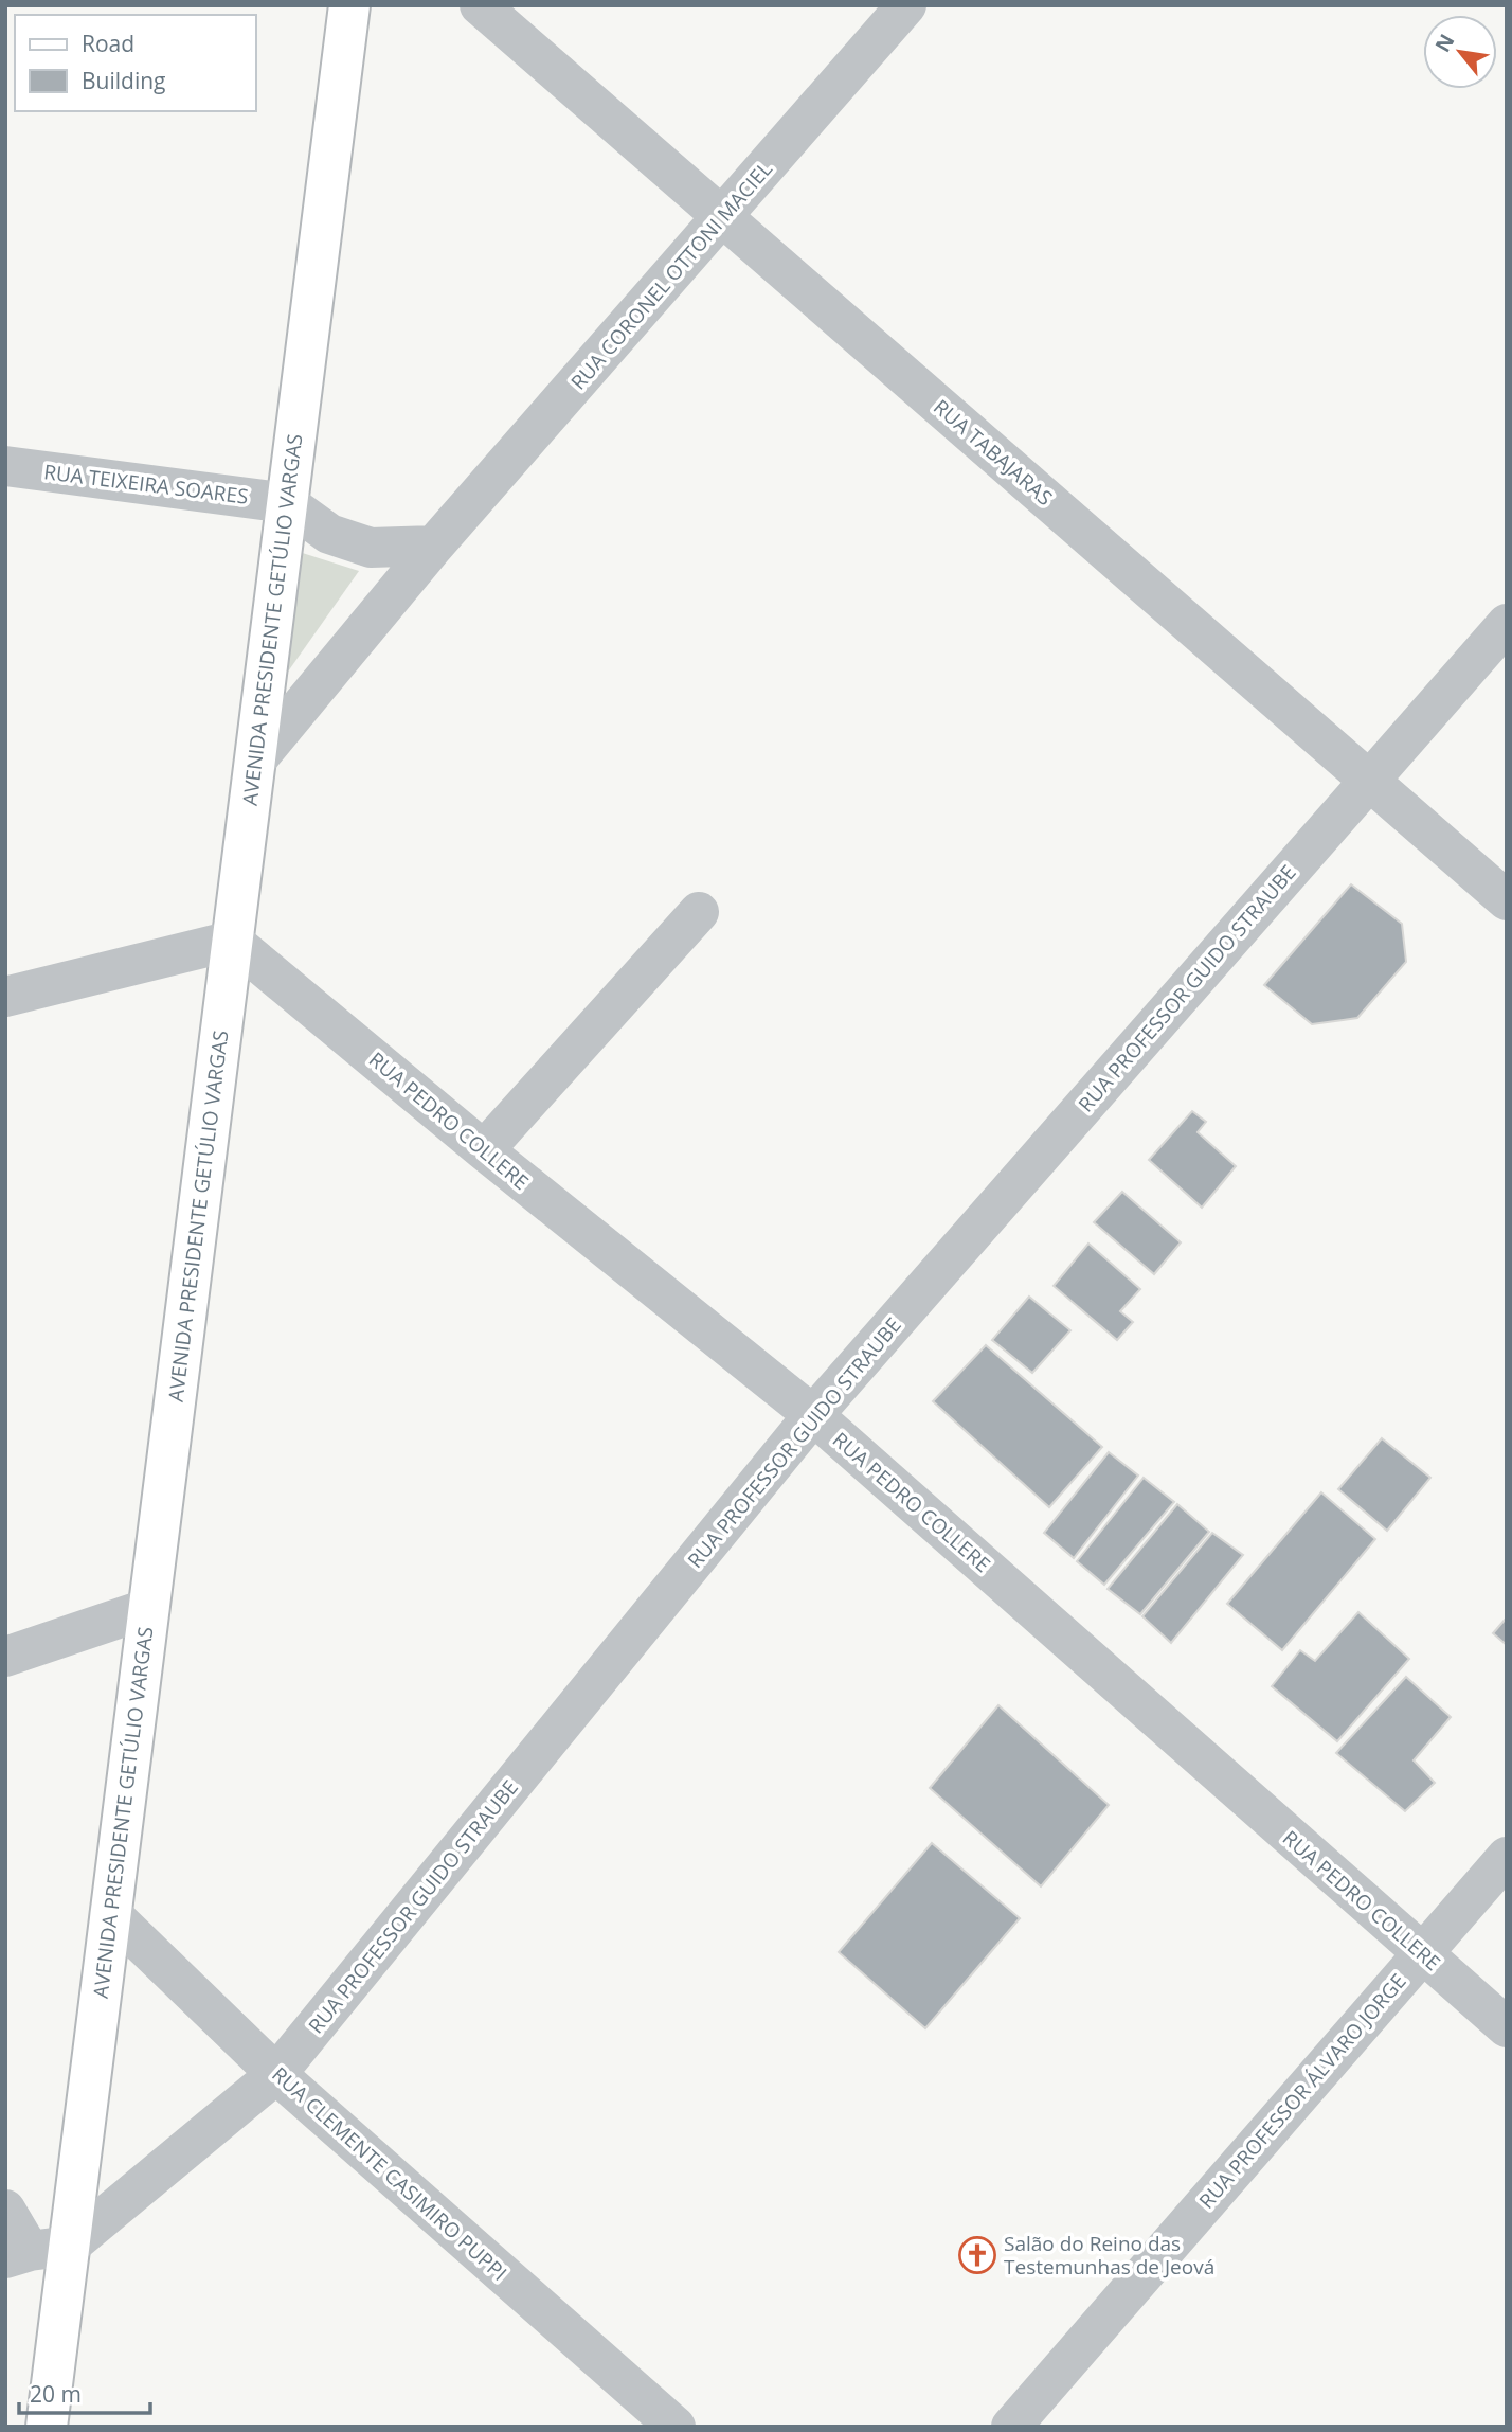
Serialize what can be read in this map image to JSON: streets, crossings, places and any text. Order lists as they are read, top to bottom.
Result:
{
  "streets": {
    "main road": ["AVENIDA PRESIDENTE GETÚLIO VARGAS"],
    "street": [
      "RUA CORONEL OTTONI MACIEL",
      "RUA TABAJARAS",
      "RUA TEIXEIRA SOARES",
      "RUA PROFESSOR GUIDO STRAUBE",
      "RUA PEDRO COLLERE",
      "RUA PROFESSOR ÁLVARO JORGE",
      "RUA CLEMENTE CASIMIRO PUPPI"
    ]
  },
  "crossings": [
    ["RUA CORONEL OTTONI MACIEL", "RUA TABAJARAS"],
    ["RUA CORONEL OTTONI MACIEL", "AVENIDA PRESIDENTE GETÚLIO VARGAS"],
    ["RUA TABAJARAS", "RUA PROFESSOR GUIDO STRAUBE"],
    ["RUA TEIXEIRA SOARES", "AVENIDA PRESIDENTE GETÚLIO VARGAS"],
    ["AVENIDA PRESIDENTE GETÚLIO VARGAS", "RUA PROFESSOR GUIDO STRAUBE"],
    ["AVENIDA PRESIDENTE GETÚLIO VARGAS", "RUA PEDRO COLLERE"],
    ["AVENIDA PRESIDENTE GETÚLIO VARGAS", "RUA CLEMENTE CASIMIRO PUPPI"],
    ["RUA PROFESSOR GUIDO STRAUBE", "RUA PEDRO COLLERE"],
    ["RUA PROFESSOR GUIDO STRAUBE", "RUA CLEMENTE CASIMIRO PUPPI"],
    ["RUA PEDRO COLLERE", "RUA PROFESSOR ÁLVARO JORGE"]
  ],
  "places": {
    "church": ["Salão do Reino das Testemunhas de Jeová"]
  },
  "legend": ["Road", "Building"],
  "scale_bar": "20 m",
  "north": "top left"
}
